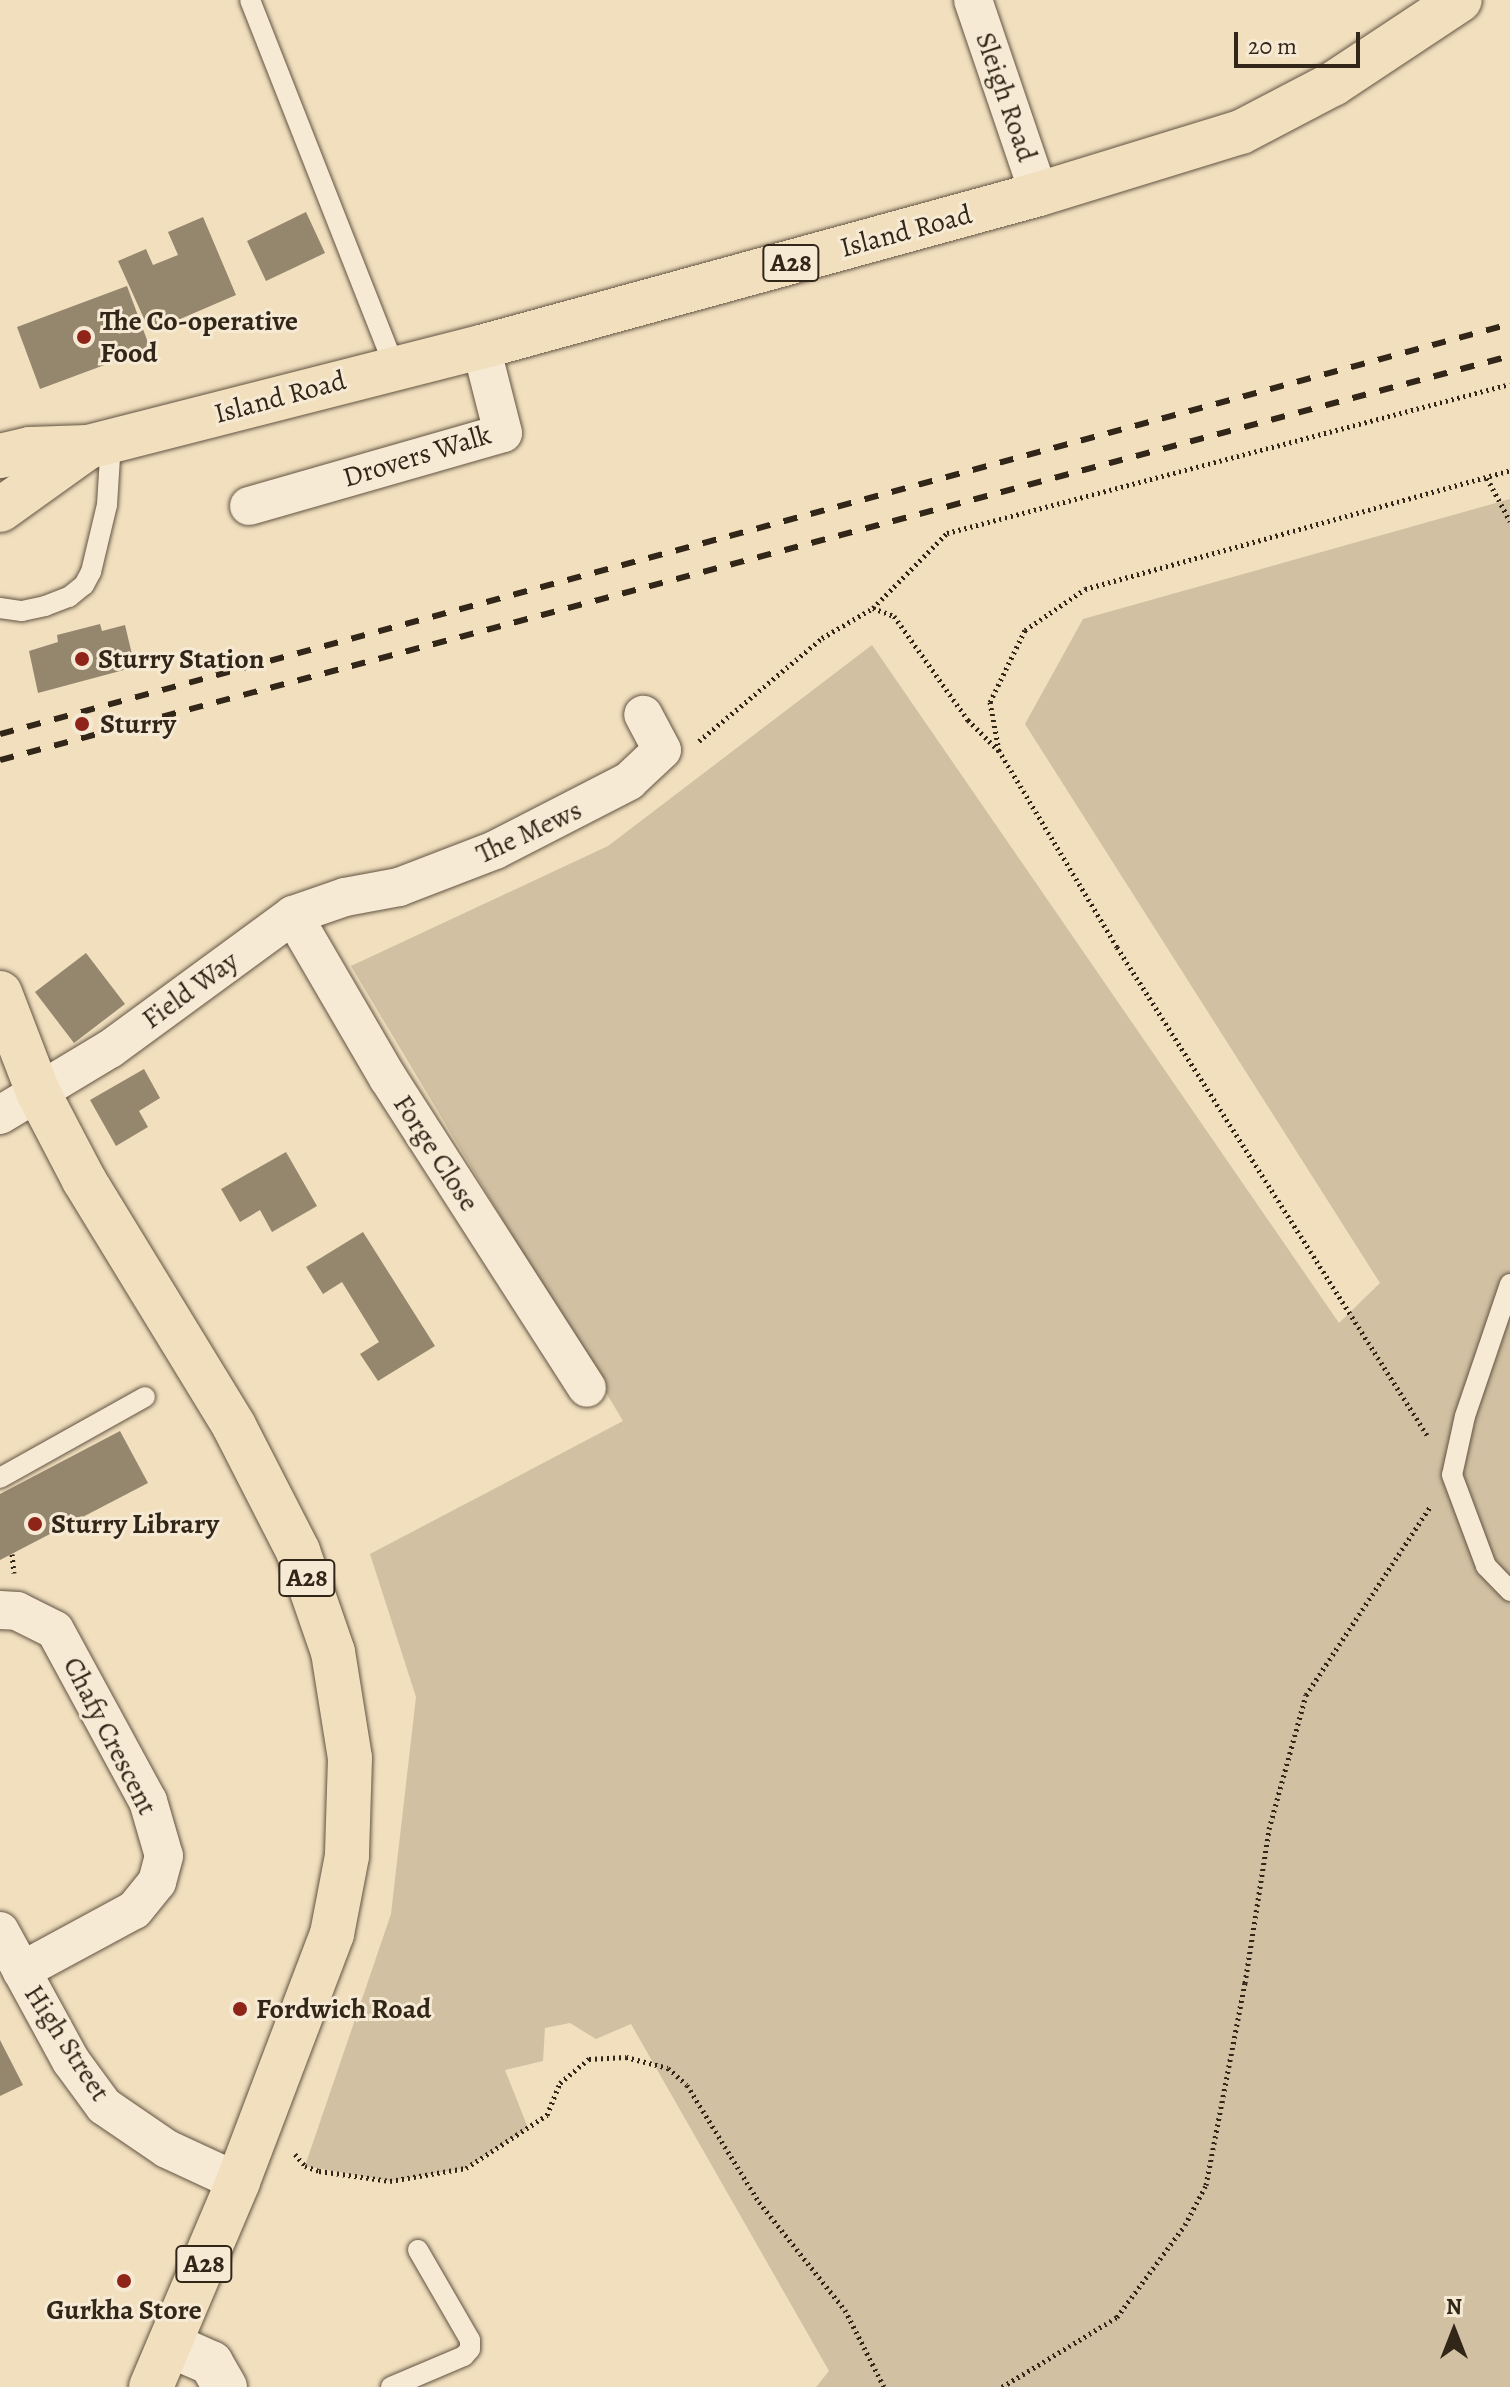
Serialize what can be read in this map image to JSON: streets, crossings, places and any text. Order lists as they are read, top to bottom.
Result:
{
  "streets": {
    "highway": ["Island Road", "A28"],
    "street": [
      "Sleigh Road",
      "Drovers Walk",
      "The Mews",
      "Field Way",
      "Forge Close",
      "Chafy Crescent",
      "High Street"
    ]
  },
  "crossings": [
    ["Sleigh Road", "Island Road"],
    ["Island Road", "Drovers Walk"],
    ["A28", "Field Way"],
    ["A28", "High Street"],
    ["The Mews", "Field Way"],
    ["Field Way", "Forge Close"],
    ["Chafy Crescent", "High Street"]
  ],
  "places": [
    "The Co-operative Food",
    "Sturry Station",
    "Sturry",
    "Sturry Library",
    "Fordwich Road",
    "Gurkha Store"
  ],
  "scale_bar": "20 m",
  "north": "top"
}
